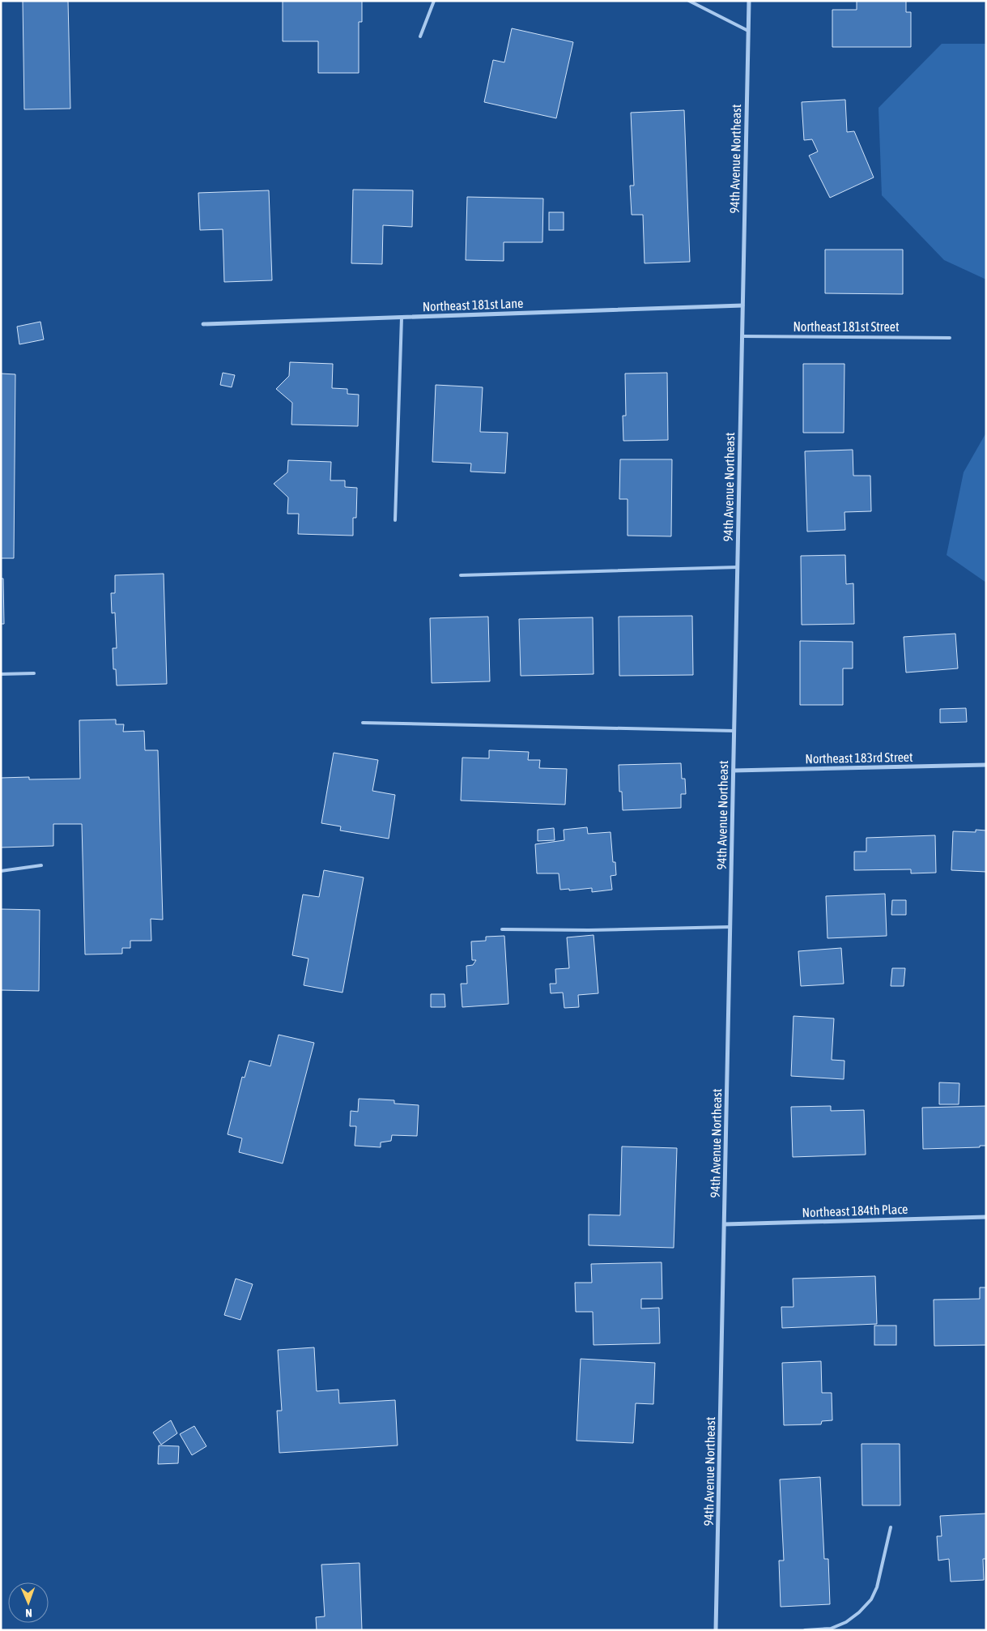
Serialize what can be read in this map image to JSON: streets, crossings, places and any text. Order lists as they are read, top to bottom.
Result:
{
  "streets": {
    "street": [
      "94th Avenue Northeast",
      "Northeast 181st Lane",
      "Northeast 183rd Street",
      "Northeast 184th Place"
    ],
    "lane": ["Northeast 181st Street"]
  },
  "crossings": [
    ["94th Avenue Northeast", "Northeast 181st Lane"],
    ["94th Avenue Northeast", "Northeast 181st Street"],
    ["94th Avenue Northeast", "Northeast 183rd Street"],
    ["94th Avenue Northeast", "Northeast 184th Place"]
  ],
  "north": "bottom"
}
